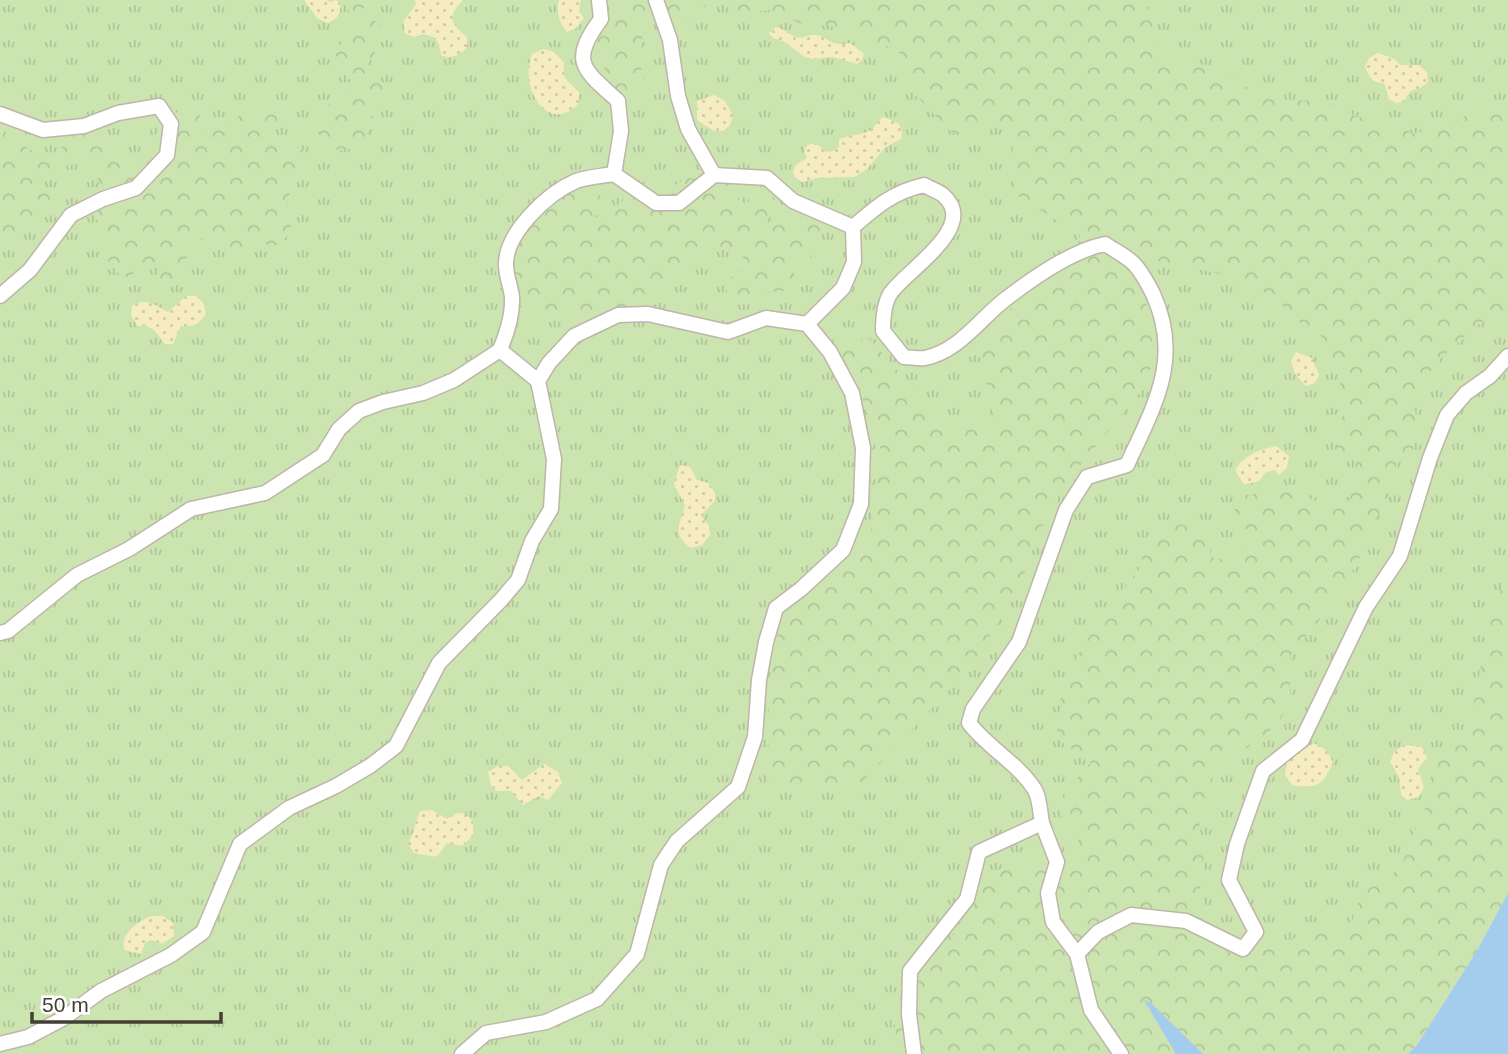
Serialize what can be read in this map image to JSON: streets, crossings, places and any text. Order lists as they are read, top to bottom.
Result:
{
  "scale_bar": "50 m"
}
